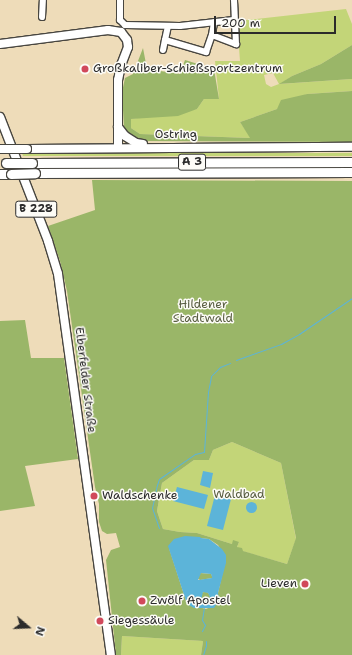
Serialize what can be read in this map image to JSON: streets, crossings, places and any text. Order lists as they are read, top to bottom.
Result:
{
  "streets": {
    "highway": ["A 3"],
    "main road": ["Ostring", "B 228", "Elberfelder Straße"]
  },
  "parks": ["Hildener Stadtwald", "Waldbad"],
  "places": [
    "Großkaliber-Schießsportzentrum",
    "Waldschenke",
    "Lieven",
    "Zwölf Apostel",
    "Siegessäule"
  ],
  "scale_bar": "200 m",
  "north": "right"
}
